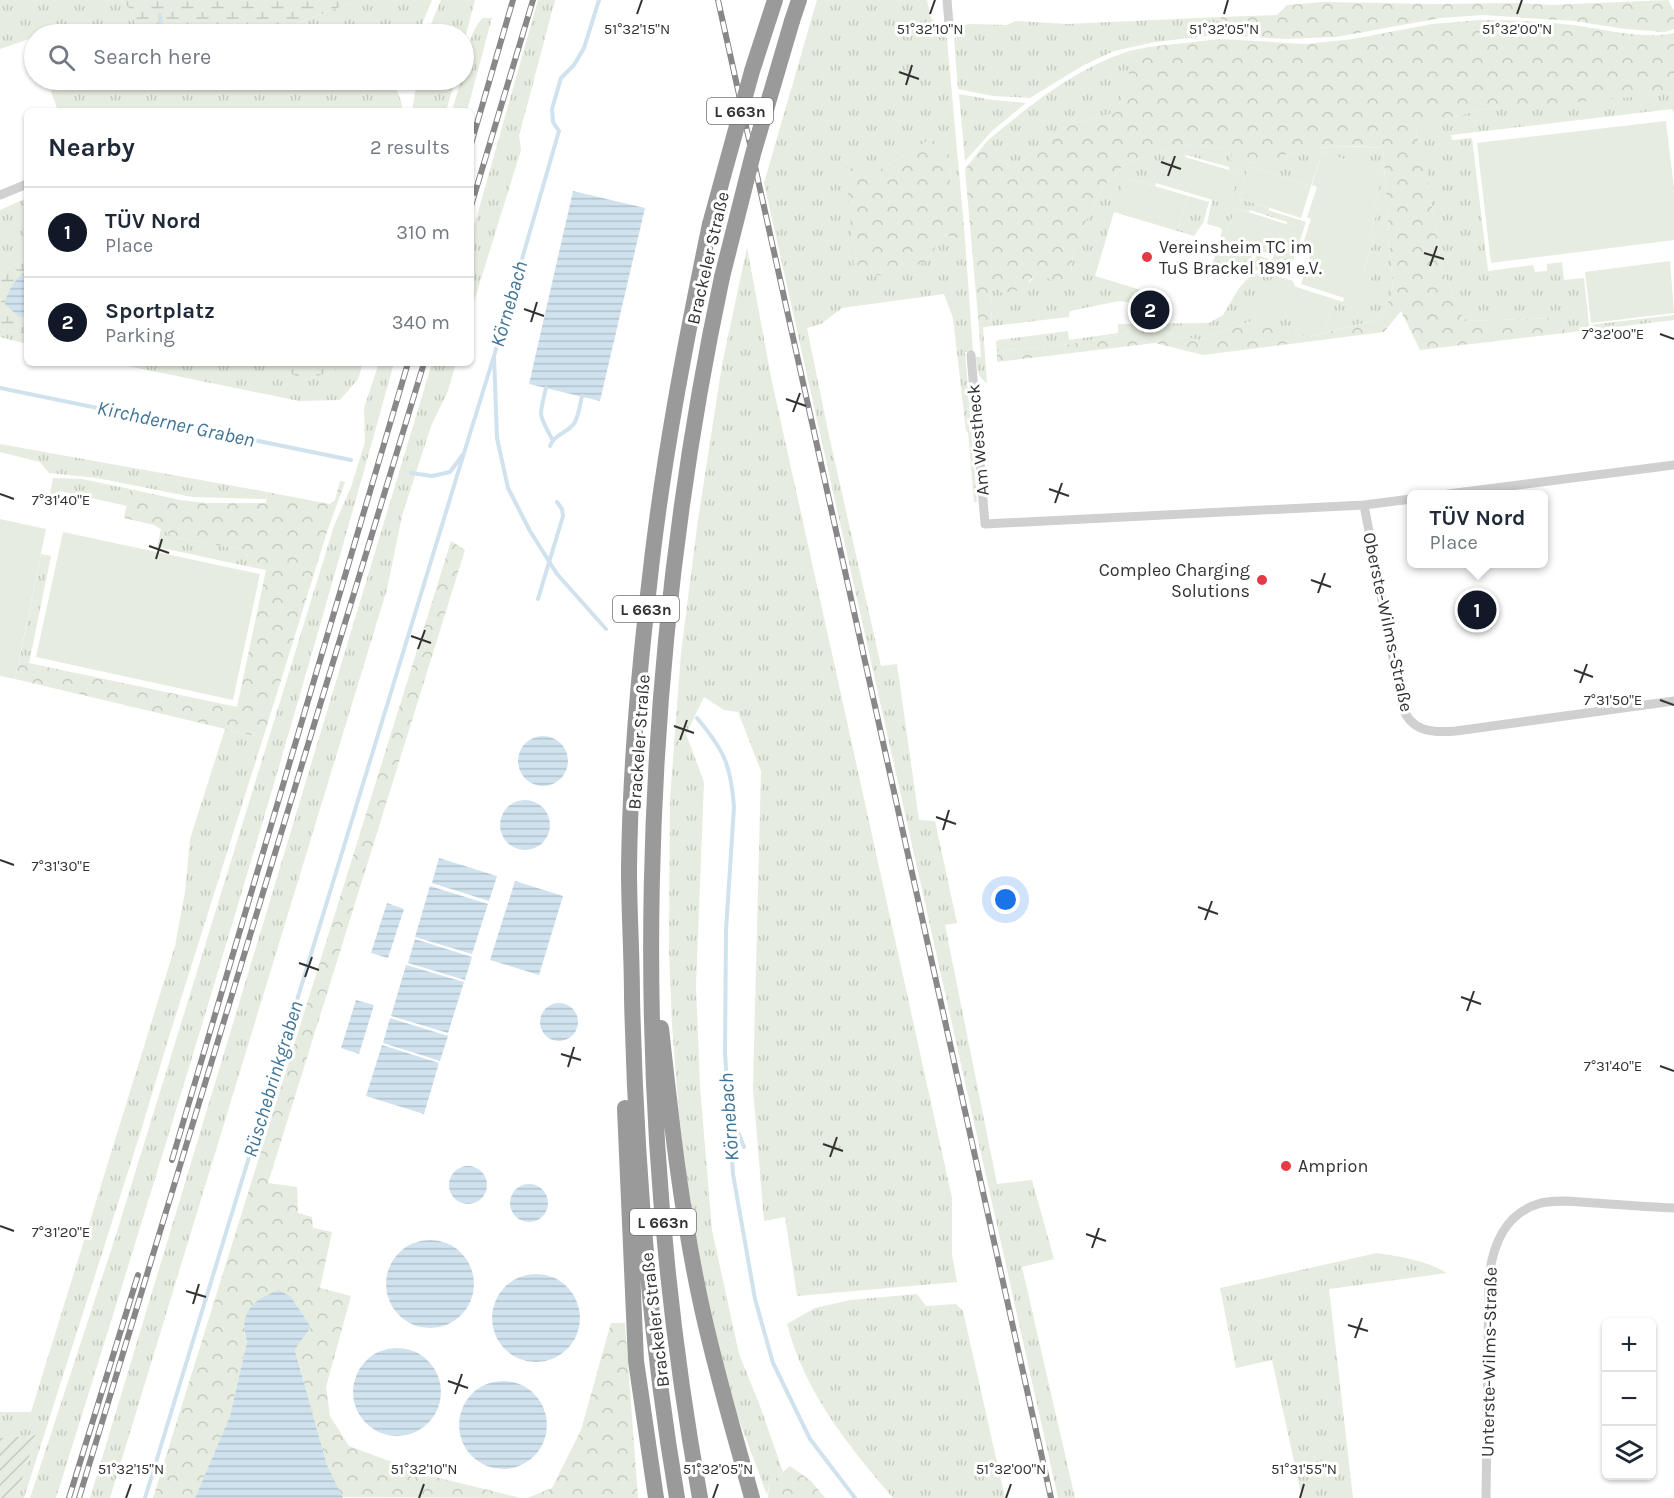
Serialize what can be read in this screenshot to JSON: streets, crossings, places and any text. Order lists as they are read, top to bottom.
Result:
{
  "streets": {
    "highway": ["L 663n", "Brackeler Straße"],
    "street": ["Am Westheck", "Oberste-Wilms-Straße", "Unterste-Wilms-Straße"]
  },
  "crossings": [
    ["Am Westheck", "Oberste-Wilms-Straße"]
  ],
  "water": ["Körnebach", "Kirchderner Graben", "Rüschebrinkgraben"],
  "places": ["Vereinsheim TC im TuS Brackel 1891 e.V.", "Compleo Charging Solutions", "Amprion"],
  "page": {
    "search": "Search here",
    "heading": ["Nearby", "2 results"],
    "list": [
      {
        "mark": "1",
        "name": "TÜV Nord",
        "note": "Place",
        "value": "310 m"
      },
      {
        "mark": "2",
        "name": "Sportplatz",
        "note": "Parking",
        "value": "340 m"
      }
    ],
    "pins": ["2", "1"],
    "popup": ["TÜV Nord", "Place"],
    "map_buttons": ["+", "−"]
  },
  "coordinates": [
    "51°32'15\"N",
    "51°32'10\"N",
    "51°32'05\"N",
    "51°32'00\"N",
    "7°32'00\"E",
    "7°31'40\"E",
    "7°31'50\"E",
    "7°31'30\"E",
    "7°31'20\"E",
    "51°31'55\"N"
  ]
}
